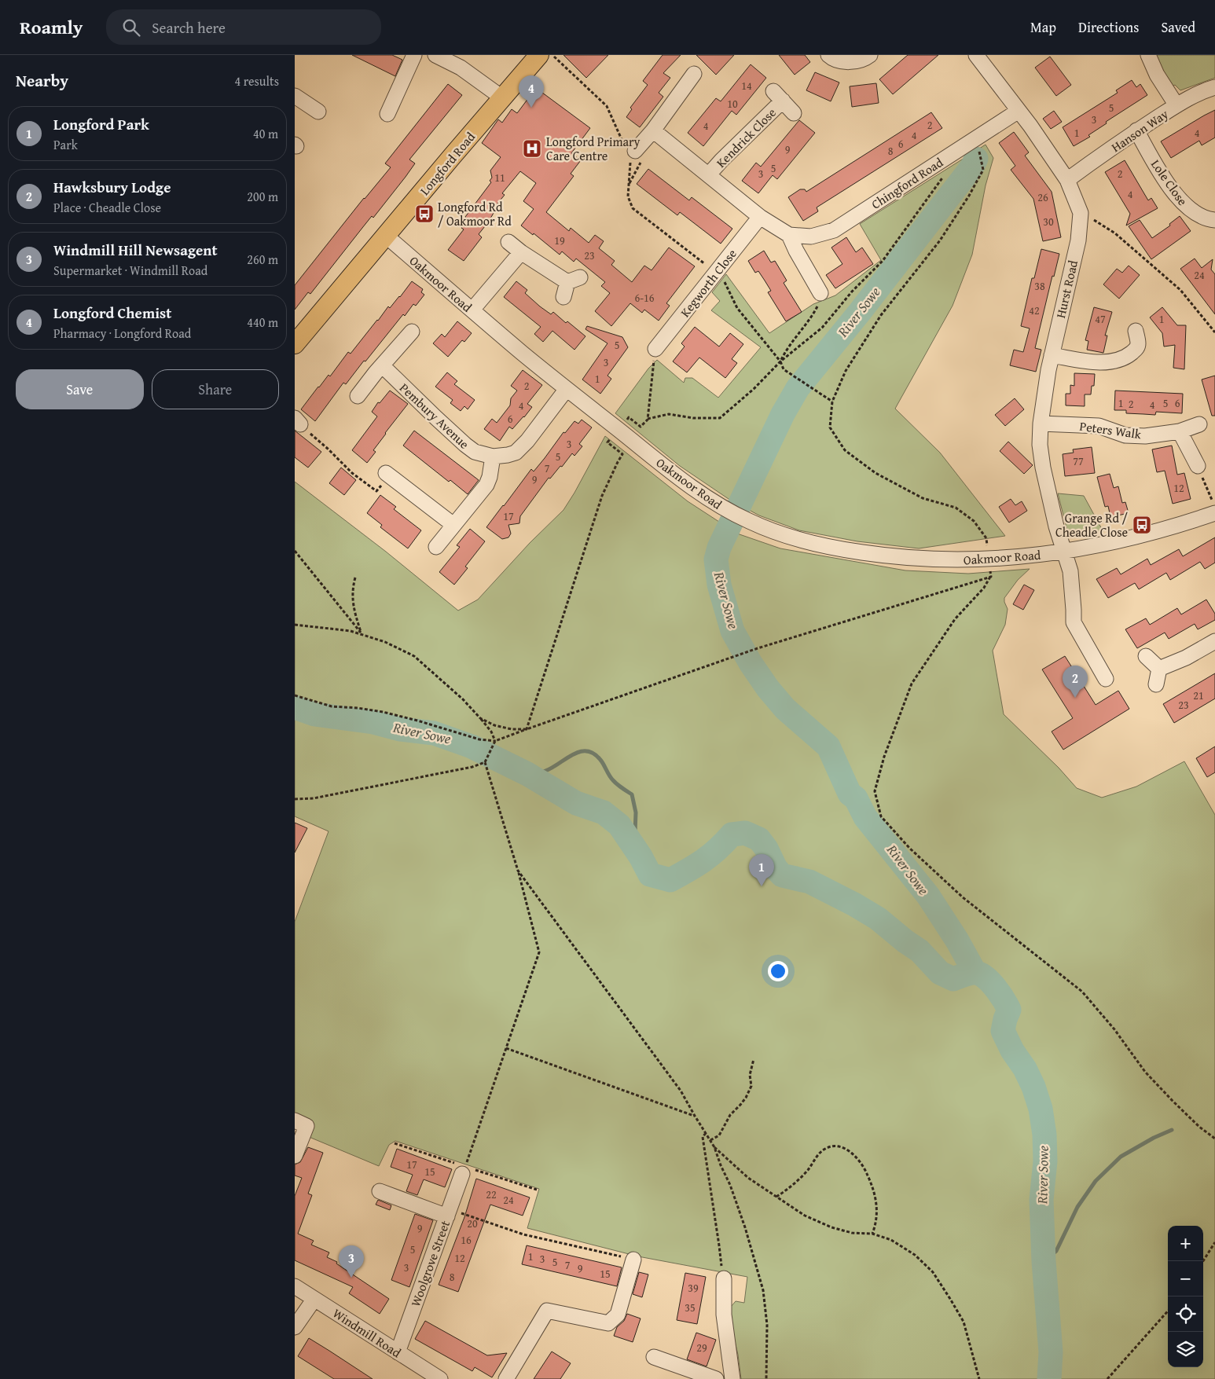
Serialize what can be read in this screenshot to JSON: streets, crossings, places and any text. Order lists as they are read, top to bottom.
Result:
{
  "streets": {
    "main road": ["Longford Road"],
    "street": [
      "Hanson Way",
      "Kendrick Close",
      "Lole Close",
      "Chingford Road",
      "Kegworth Close",
      "Oakmoor Road",
      "Hurst Road",
      "Pembury Avenue",
      "Peters Walk",
      "Woolgrove Street",
      "Windmill Road"
    ]
  },
  "crossings": [
    ["Hanson Way", "Lole Close"],
    ["Hanson Way", "Hurst Road"],
    ["Kendrick Close", "Chingford Road"],
    ["Longford Road", "Oakmoor Road"],
    ["Chingford Road", "Kegworth Close"],
    ["Chingford Road", "Hurst Road"],
    ["Oakmoor Road", "Hurst Road"],
    ["Oakmoor Road", "Pembury Avenue"],
    ["Hurst Road", "Peters Walk"],
    ["Woolgrove Street", "Windmill Road"]
  ],
  "water": ["River Sowe"],
  "places": {
    "hospital": ["Longford Primary Care Centre"],
    "bus stop": ["Longford Rd / Oakmoor Rd", "Grange Rd / Cheadle Close"]
  },
  "house_numbers": [
    "14",
    "10",
    "5",
    "3",
    "2",
    "4",
    "1",
    "4",
    "4",
    "6",
    "9",
    "8",
    "5",
    "3",
    "2",
    "11",
    "4",
    "26",
    "30",
    "19",
    "23",
    "24",
    "38",
    "6-16",
    "42",
    "47",
    "1",
    "5",
    "3",
    "1",
    "2",
    "1",
    "5",
    "6",
    "2",
    "4",
    "4",
    "6",
    "3",
    "5",
    "77",
    "7",
    "9",
    "12",
    "17",
    "21",
    "23",
    "17",
    "15",
    "22",
    "24",
    "20",
    "9",
    "16",
    "5",
    "1",
    "12",
    "3",
    "5",
    "7",
    "3",
    "9",
    "15",
    "8",
    "39",
    "35",
    "29"
  ],
  "page": {
    "header": "Roamly",
    "search": "Search here",
    "nav": ["Map", "Directions", "Saved"],
    "heading": ["Nearby", "4 results"],
    "pins": [
      "4",
      "2",
      "1",
      "3"
    ],
    "list": [
      {
        "mark": "1",
        "name": "Longford Park",
        "note": "Park",
        "value": "40 m"
      },
      {
        "mark": "2",
        "name": "Hawksbury Lodge",
        "note": "Place · Cheadle Close",
        "value": "200 m"
      },
      {
        "mark": "3",
        "name": "Windmill Hill Newsagent",
        "note": "Supermarket · Windmill Road",
        "value": "260 m"
      },
      {
        "mark": "4",
        "name": "Longford Chemist",
        "note": "Pharmacy · Longford Road",
        "value": "440 m"
      }
    ],
    "buttons": ["Save", "Share"],
    "map_buttons": ["+", "−"]
  }
}
